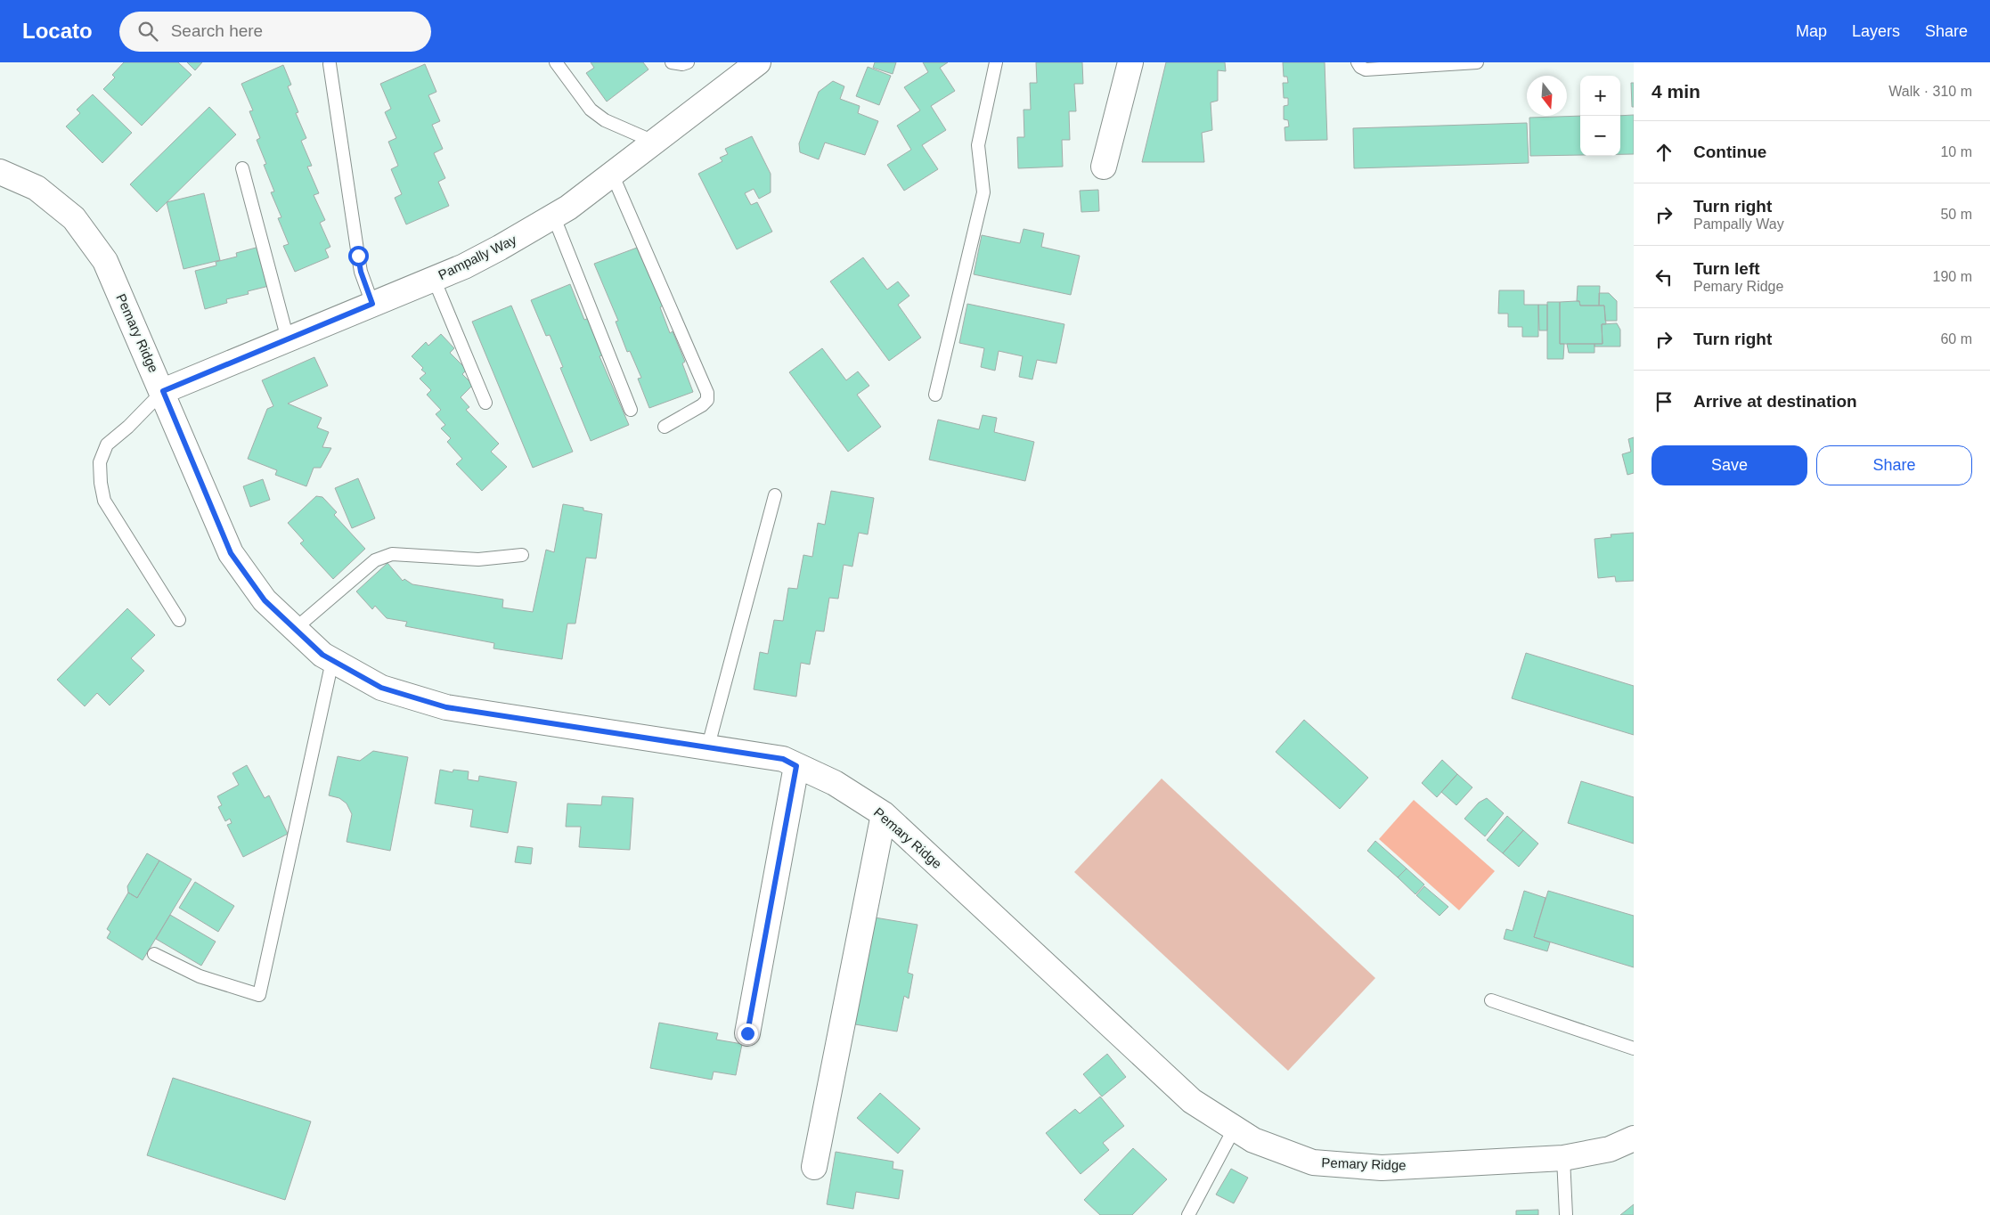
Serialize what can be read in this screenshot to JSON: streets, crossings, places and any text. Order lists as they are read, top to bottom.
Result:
{
  "streets": {
    "street": ["Pampally Way", "Pemary Ridge"]
  },
  "crossings": [
    ["Pampally Way", "Pemary Ridge"]
  ],
  "north": "bottom",
  "page": {
    "header": "Locato",
    "search": "Search here",
    "nav": ["Map", "Layers", "Share"],
    "heading": ["4 min", "Walk · 310 m"],
    "map_buttons": ["+", "−"],
    "list": [
      ["Continue", "10 m"],
      ["Turn right", "Pampally Way", "50 m"],
      ["Turn left", "Pemary Ridge", "190 m"],
      ["Turn right", "60 m"],
      "Arrive at destination"
    ],
    "buttons": ["Save", "Share"]
  }
}
